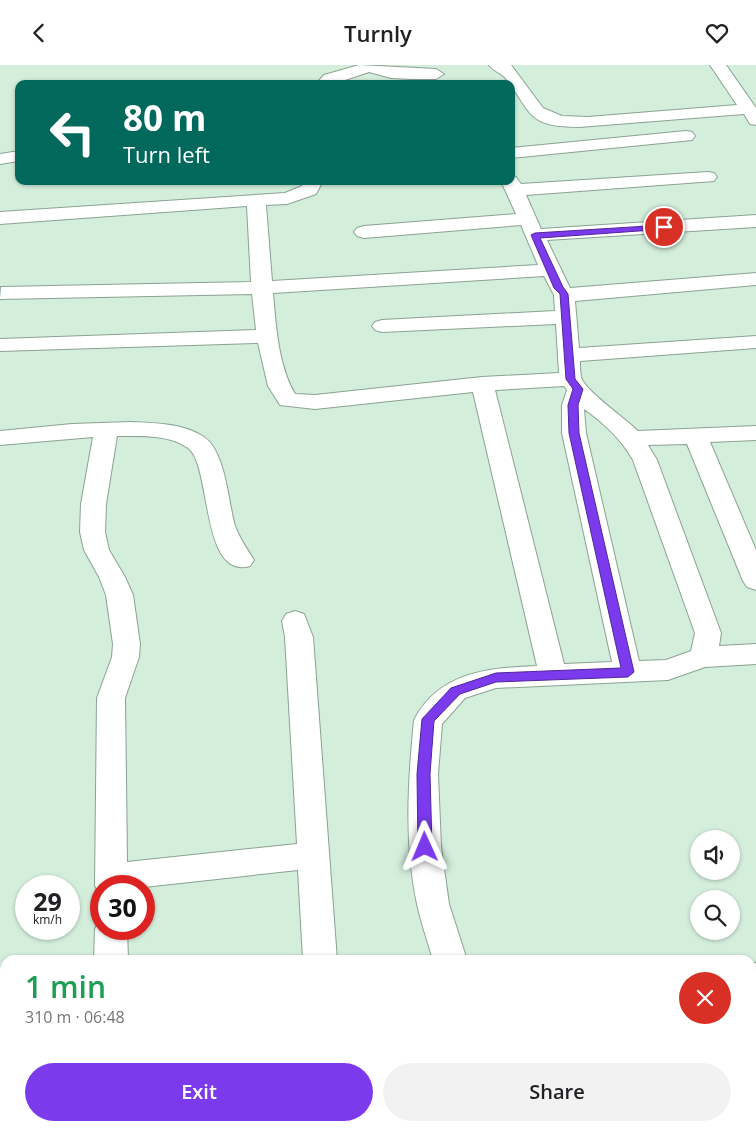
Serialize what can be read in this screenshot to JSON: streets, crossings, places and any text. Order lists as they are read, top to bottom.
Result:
{
  "page": {
    "header": "Turnly",
    "turn": ["80 m", "Turn left"],
    "speed": "29 km/h",
    "limit": "30",
    "heading": ["1 min", "310 m · 06:48"],
    "buttons": ["Exit", "Share"]
  }
}
